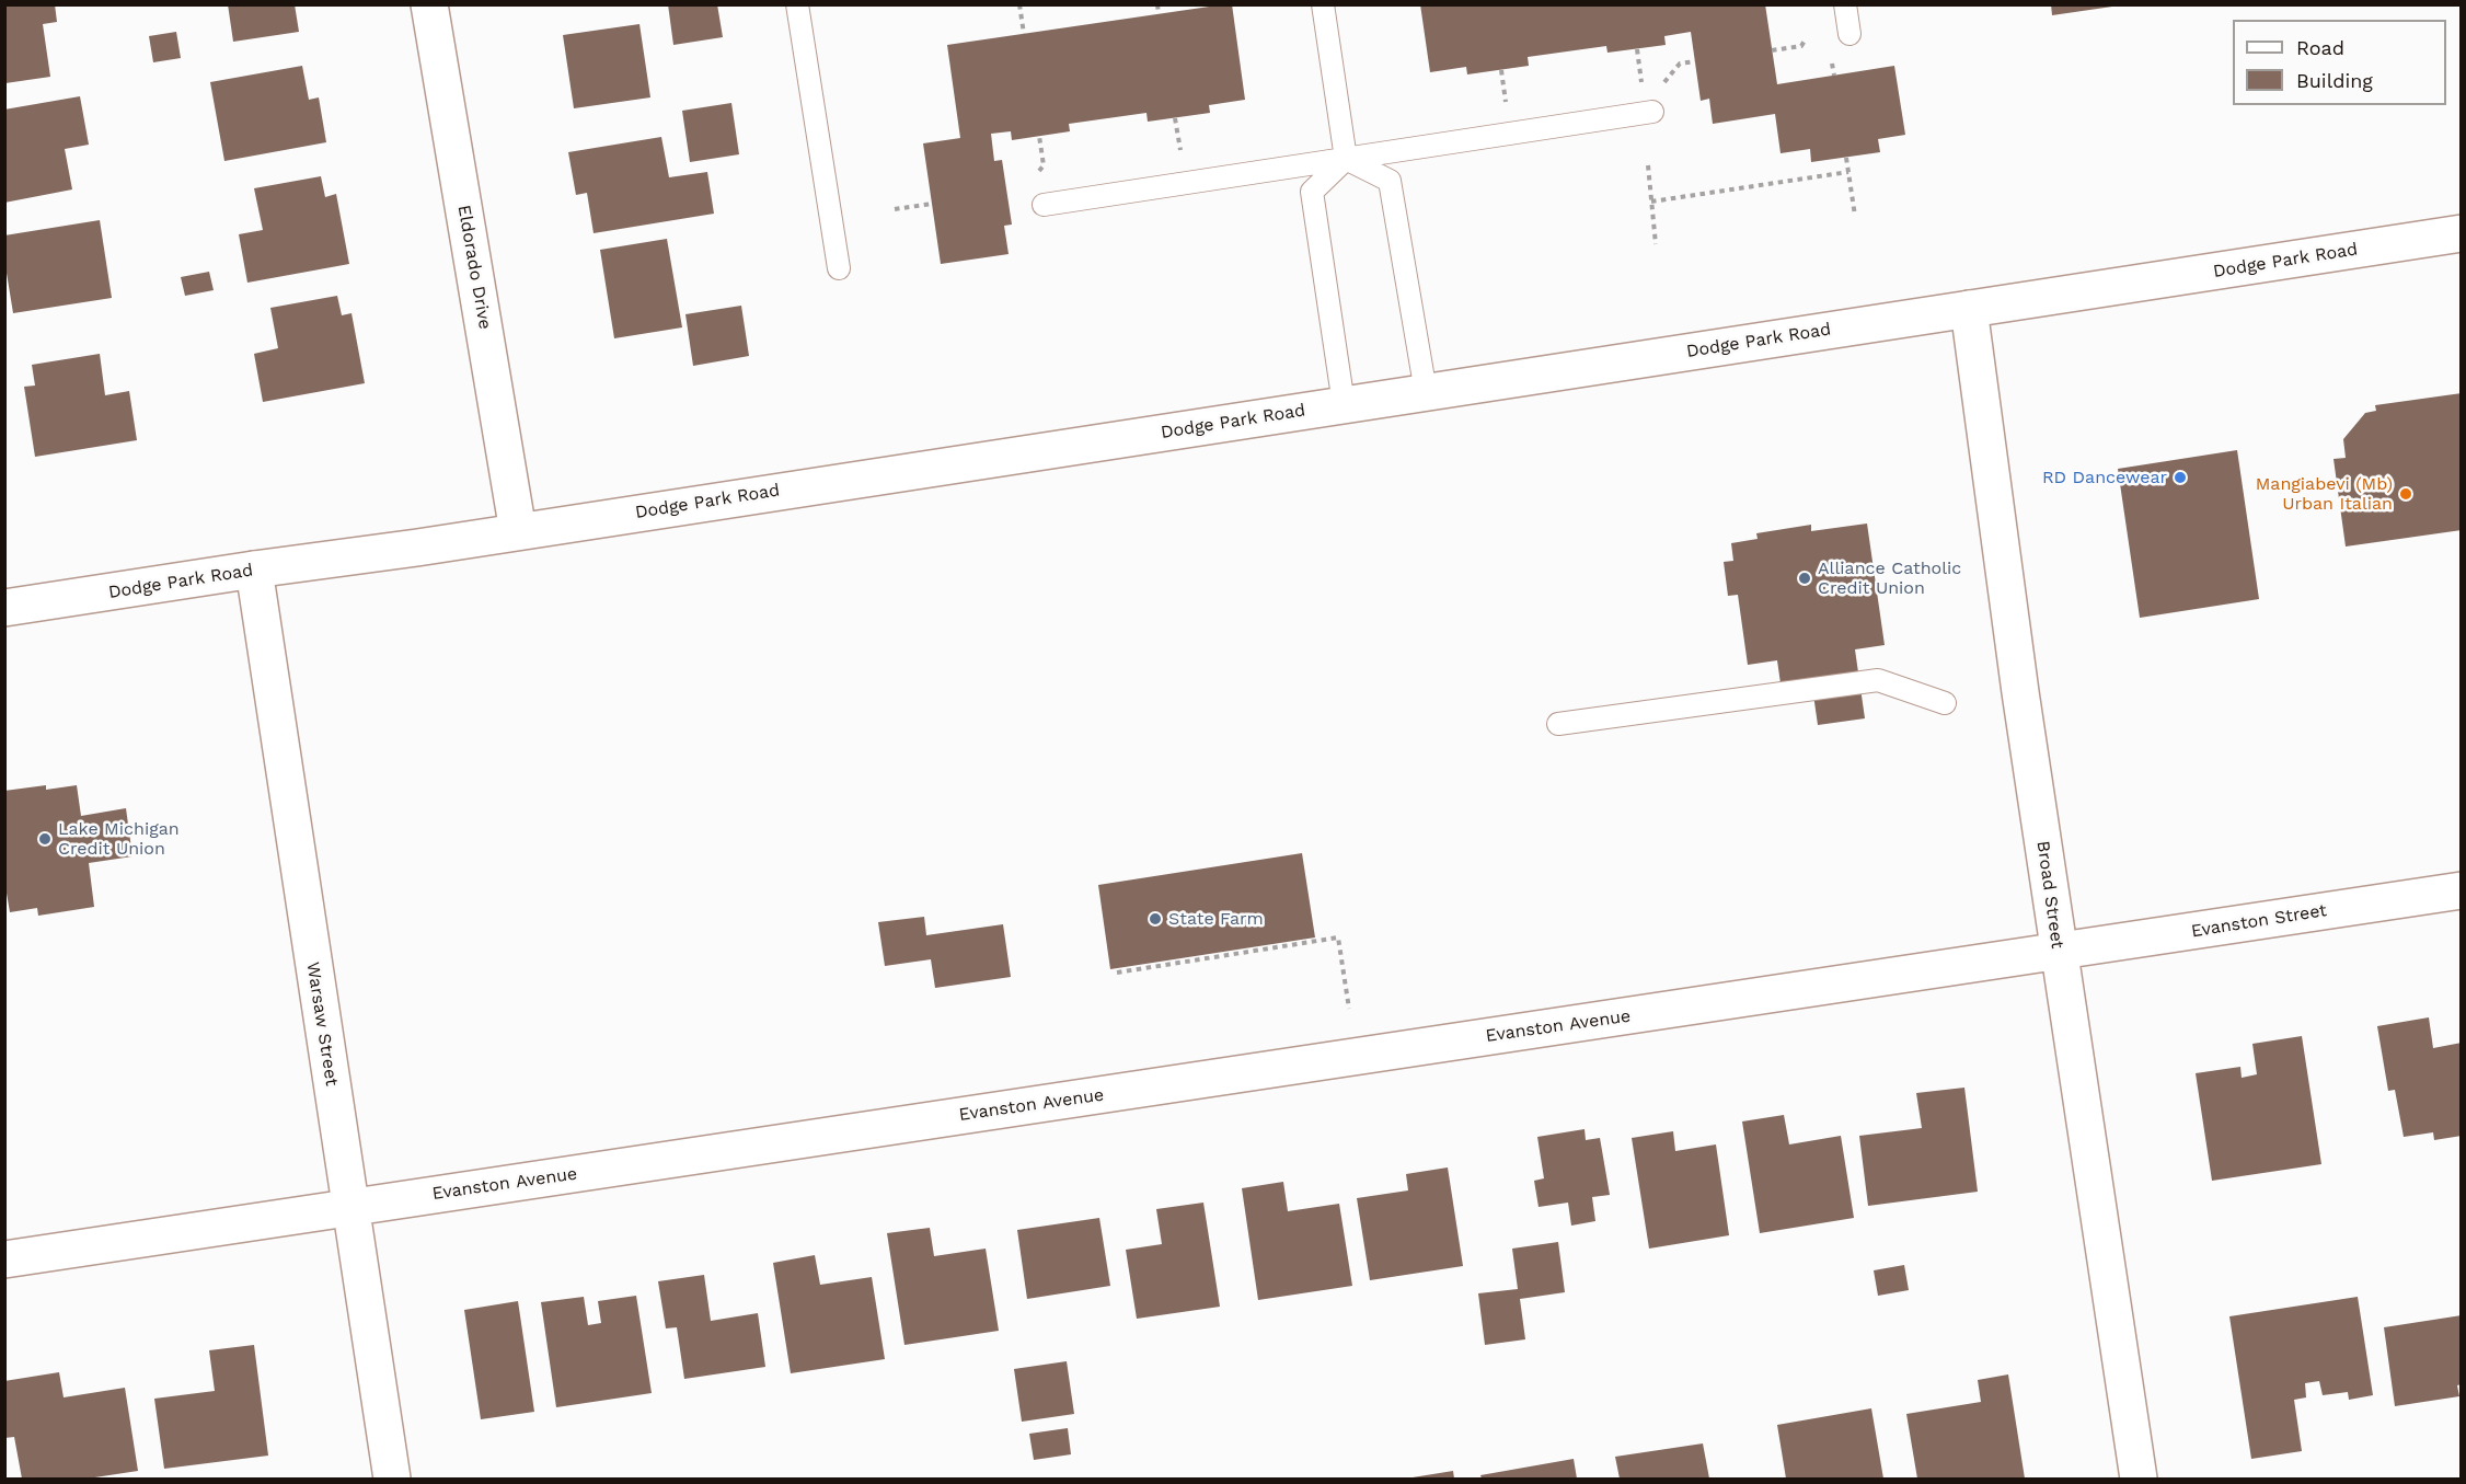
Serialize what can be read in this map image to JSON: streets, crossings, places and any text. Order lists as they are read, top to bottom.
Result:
{
  "streets": {
    "street": [
      "Dodge Park Road",
      "Eldorado Drive",
      "Broad Street",
      "Evanston Street",
      "Warsaw Street",
      "Evanston Avenue"
    ]
  },
  "crossings": [
    ["Dodge Park Road", "Eldorado Drive"],
    ["Dodge Park Road", "Broad Street"],
    ["Dodge Park Road", "Warsaw Street"],
    ["Broad Street", "Evanston Street"],
    ["Broad Street", "Evanston Avenue"],
    ["Evanston Street", "Evanston Avenue"],
    ["Warsaw Street", "Evanston Avenue"]
  ],
  "places": [
    "RD Dancewear",
    "Mangiabevi (Mb) Urban Italian",
    "Alliance Catholic Credit Union",
    "Lake Michigan Credit Union",
    "State Farm"
  ],
  "legend": ["Road", "Building"]
}
